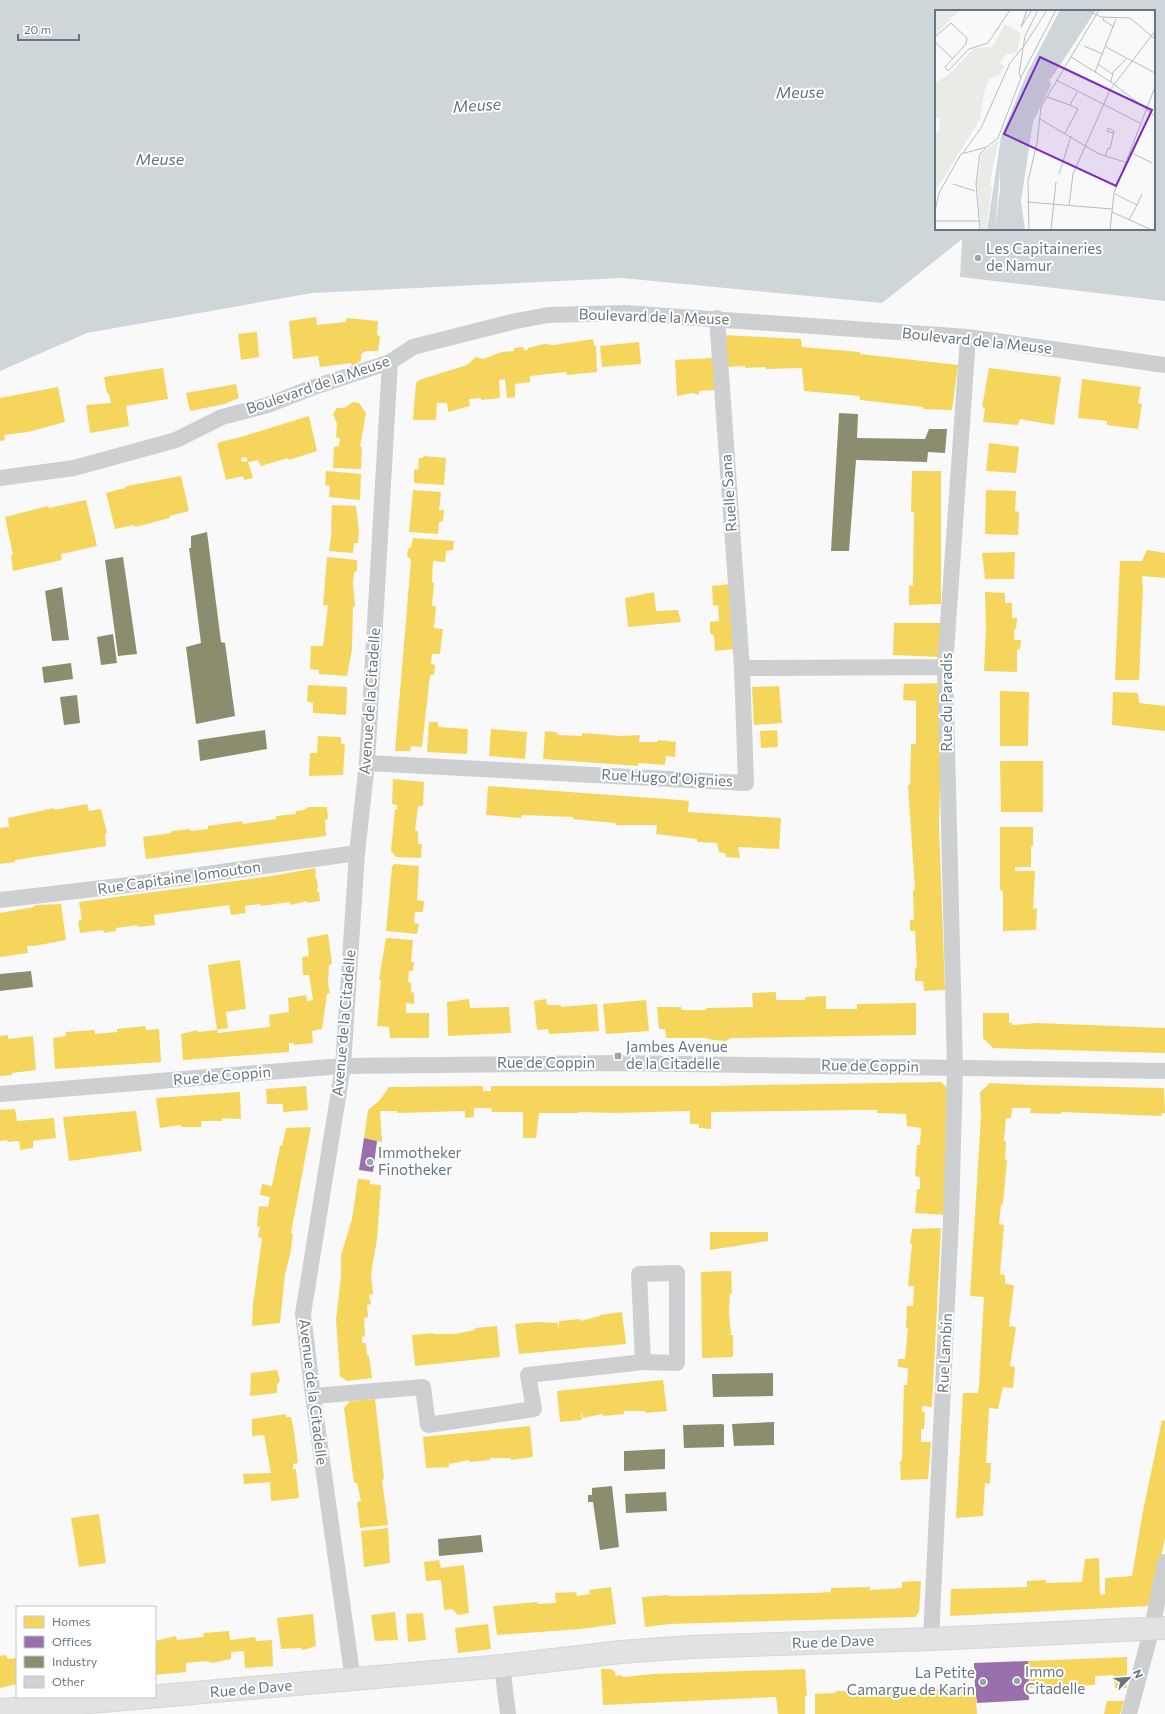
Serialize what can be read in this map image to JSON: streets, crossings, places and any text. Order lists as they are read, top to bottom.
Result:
{
  "streets": {
    "main road": ["Rue de Dave"],
    "street": [
      "Boulevard de la Meuse",
      "Ruelle Sana",
      "Avenue de la Citadelle",
      "Rue du Paradis",
      "Rue Hugo d'Oignies",
      "Rue Capitaine Jomouton",
      "Rue de Coppin",
      "Rue Lambin"
    ]
  },
  "crossings": [
    ["Boulevard de la Meuse", "Ruelle Sana"],
    ["Boulevard de la Meuse", "Avenue de la Citadelle"],
    ["Boulevard de la Meuse", "Rue du Paradis"],
    ["Ruelle Sana", "Rue Hugo d'Oignies"],
    ["Avenue de la Citadelle", "Rue Hugo d'Oignies"],
    ["Avenue de la Citadelle", "Rue Capitaine Jomouton"],
    ["Avenue de la Citadelle", "Rue de Coppin"],
    ["Avenue de la Citadelle", "Rue de Dave"],
    ["Rue du Paradis", "Rue de Coppin"],
    ["Rue du Paradis", "Rue Lambin"],
    ["Rue de Coppin", "Rue Lambin"],
    ["Rue Lambin", "Rue de Dave"]
  ],
  "water": ["Meuse"],
  "places": {
    "other": [
      "Les Capitaineries de Namur",
      "Immotheker Finotheker",
      "Immo Citadelle",
      "La Petite Camargue de Karin"
    ],
    "transit": ["Jambes Avenue de la Citadelle"]
  },
  "legend": [
    "Homes",
    "Offices",
    "Industry",
    "Other"
  ],
  "scale_bar": "20 m",
  "north": "top right"
}
